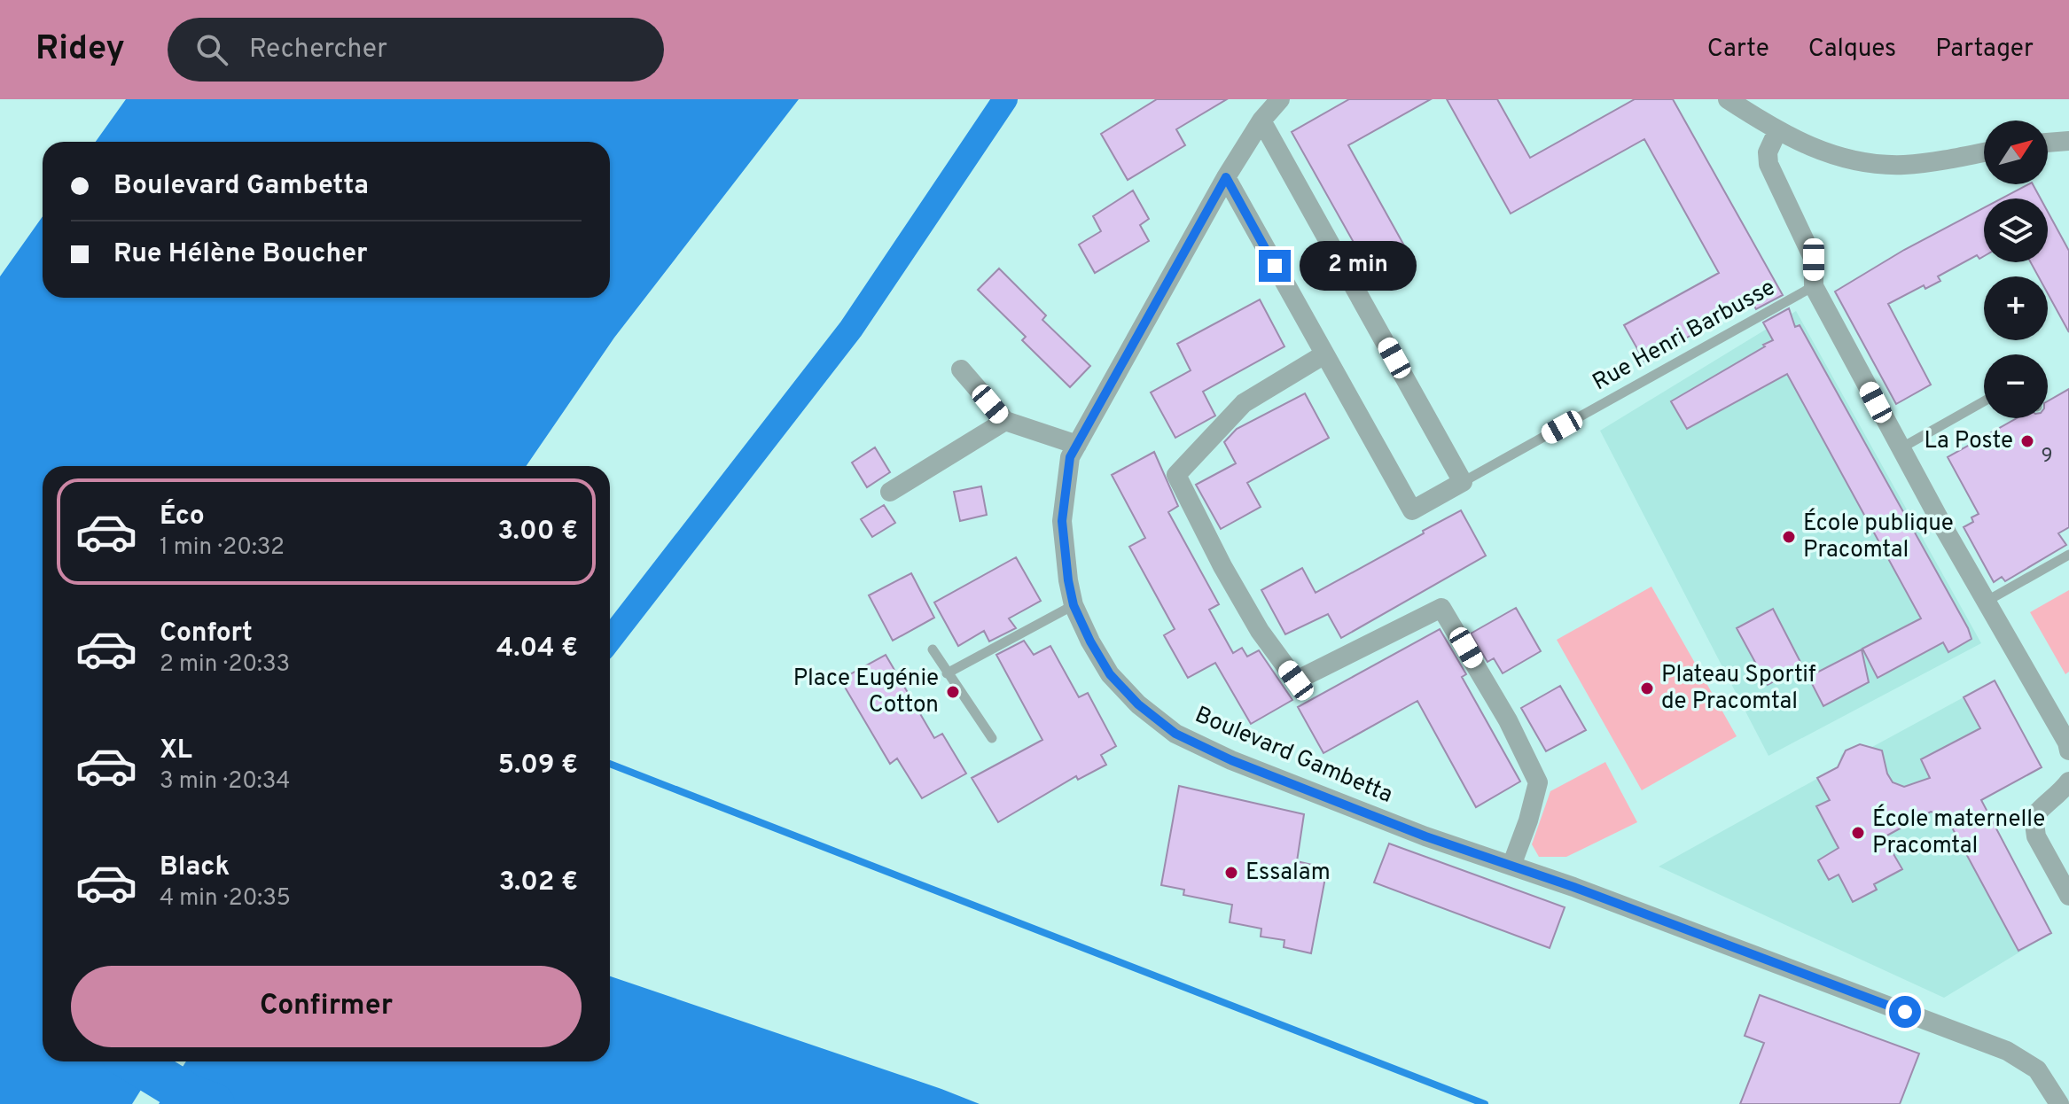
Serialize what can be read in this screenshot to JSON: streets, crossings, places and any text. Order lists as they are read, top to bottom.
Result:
{
  "streets": {
    "street": ["Boulevard Gambetta"],
    "lane": ["Rue Henri Barbusse"]
  },
  "places": [
    "La Poste",
    "École publique Pracomtal",
    "Plateau Sportif de Pracomtal",
    "Place Eugénie Cotton",
    "École maternelle Pracomtal",
    "Essalam"
  ],
  "house_numbers": ["9"],
  "north": "top right",
  "page": {
    "header": "Ridey",
    "search": "Rechercher",
    "nav": ["Carte", "Calques", "Partager"],
    "map_buttons": ["+", "−"],
    "banner": ["Boulevard Gambetta", "Rue Hélène Boucher"],
    "bubble": "2 min",
    "list": [
      {
        "name": "Éco",
        "note": "1 min · 20:32",
        "value": "3.00 €"
      },
      {
        "name": "Confort",
        "note": "2 min · 20:33",
        "value": "4.04 €"
      },
      {
        "name": "XL",
        "note": "3 min · 20:34",
        "value": "5.09 €"
      },
      {
        "name": "Black",
        "note": "4 min · 20:35",
        "value": "3.02 €"
      }
    ],
    "buttons": "Confirmer"
  }
}
